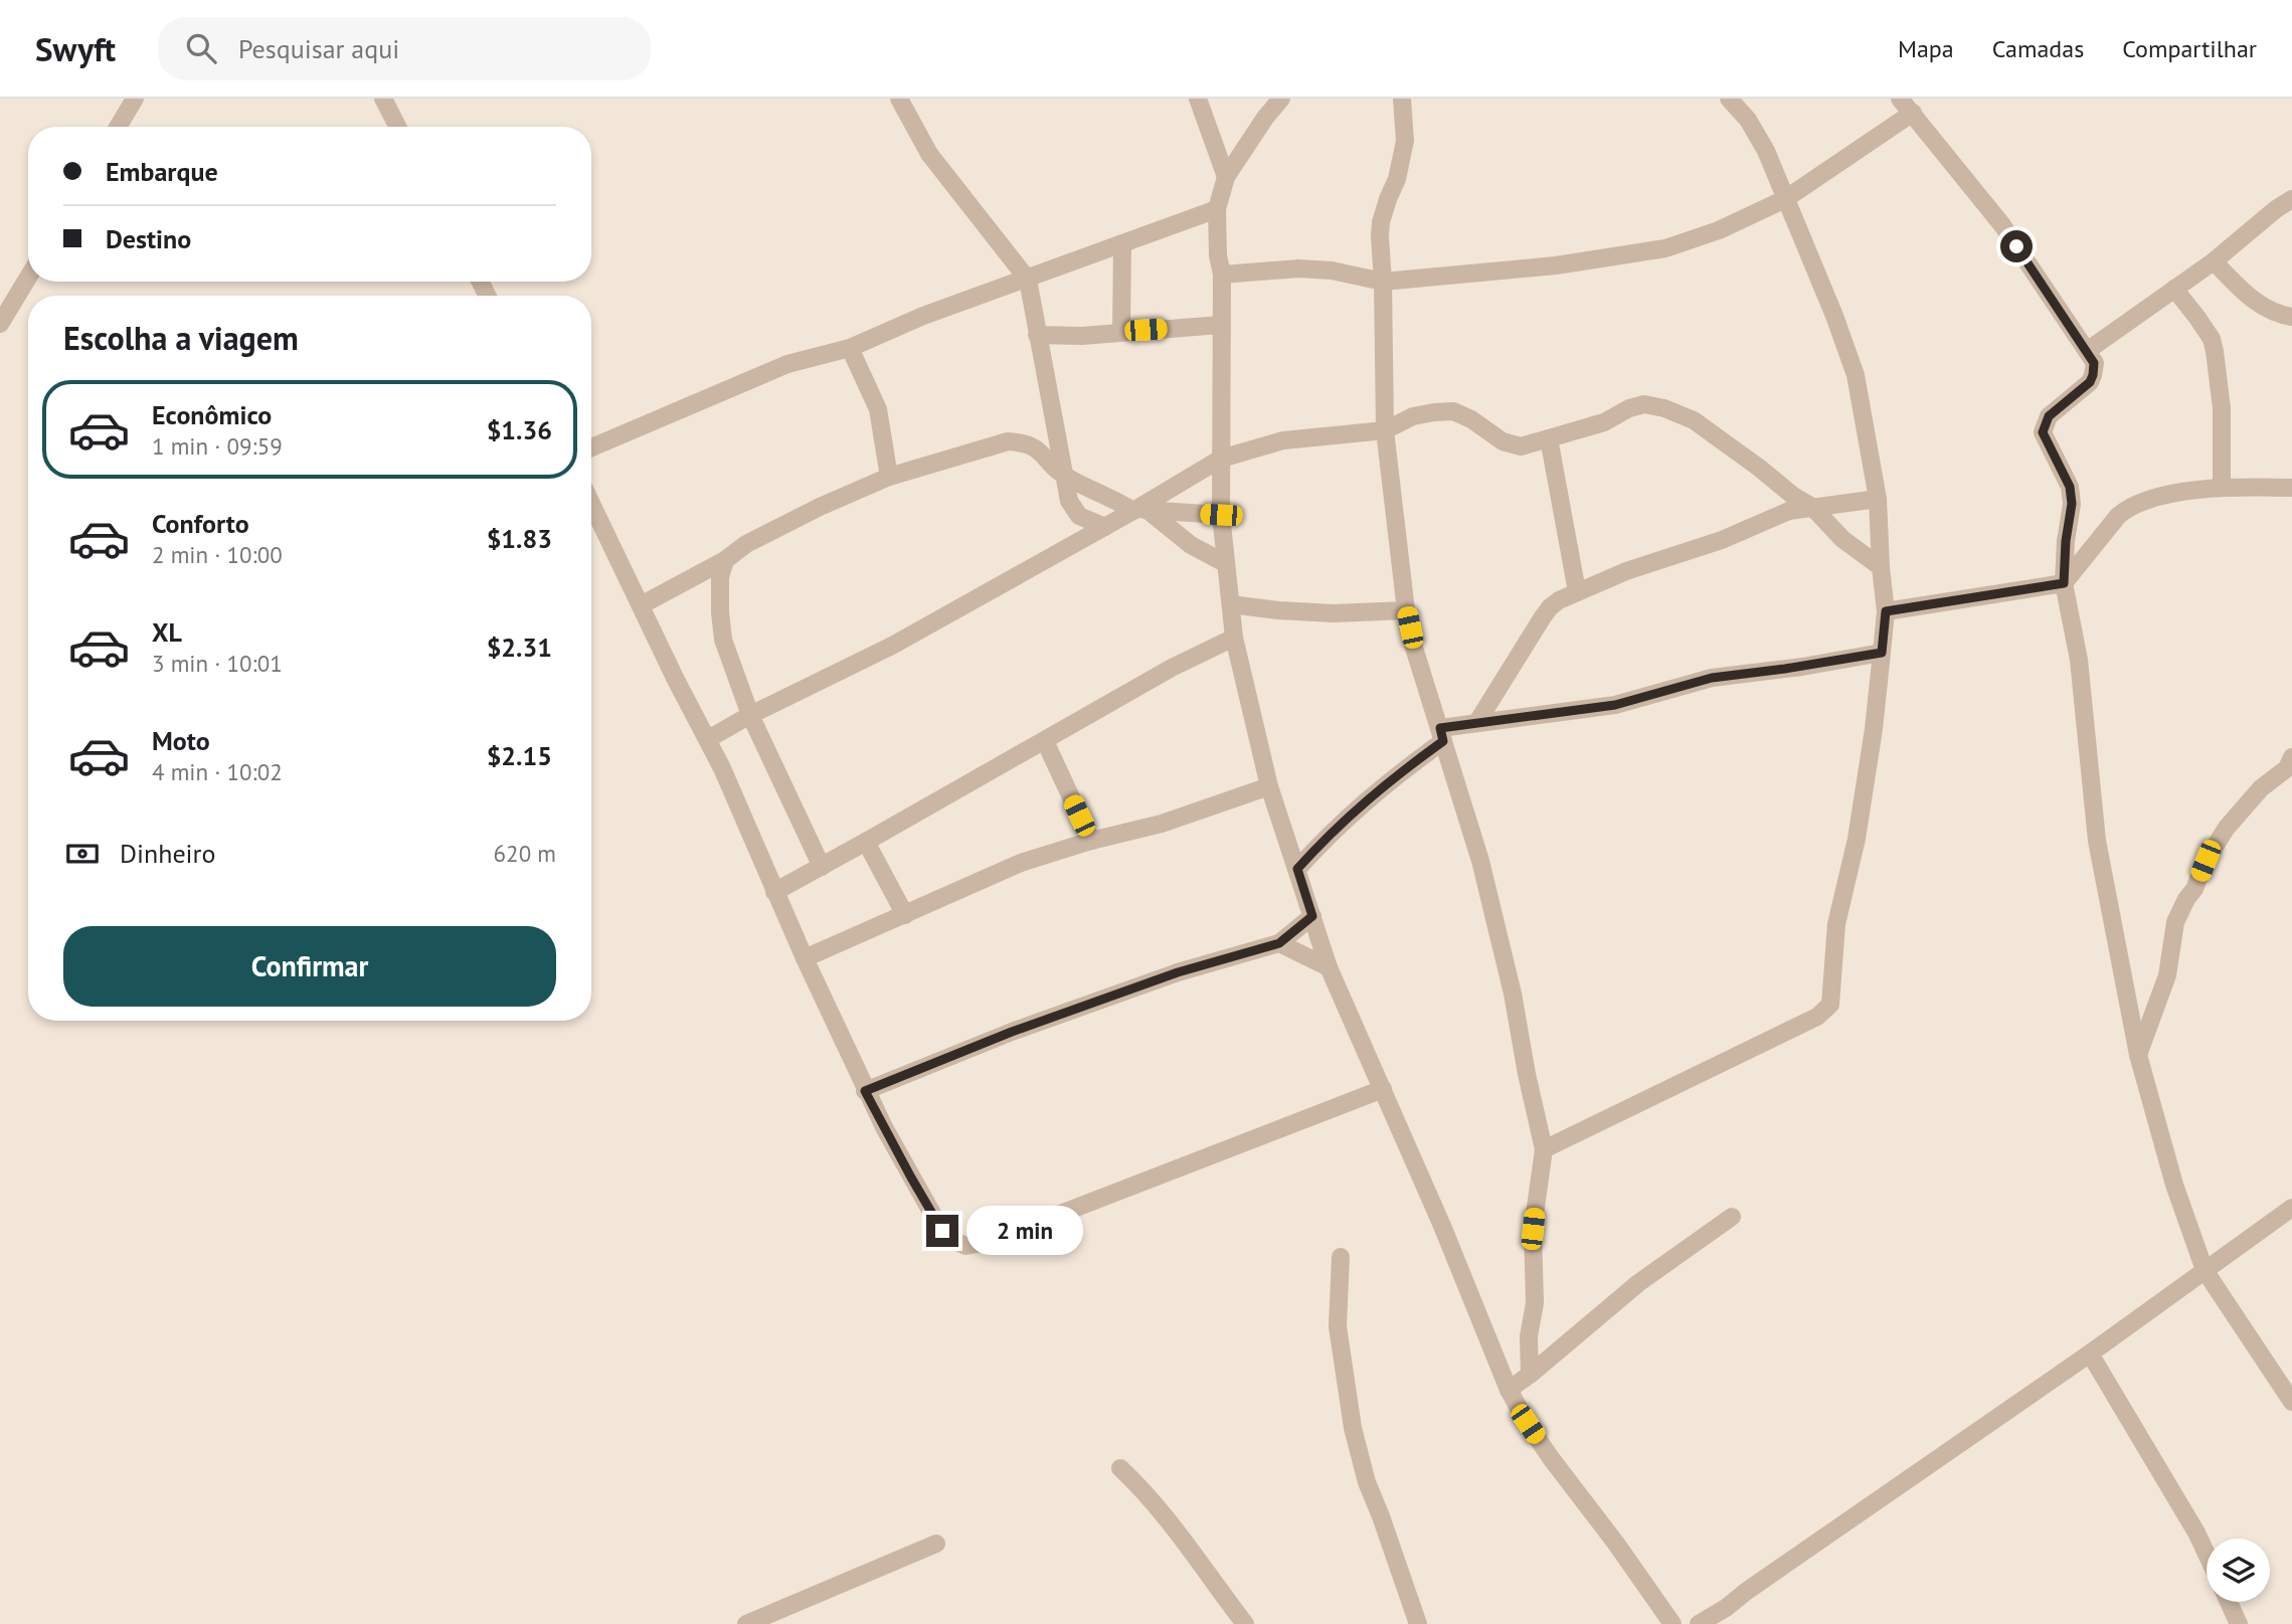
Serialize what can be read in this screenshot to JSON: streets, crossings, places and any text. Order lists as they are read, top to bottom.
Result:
{
  "page": {
    "header": "Swyft",
    "search": "Pesquisar aqui",
    "nav": ["Mapa", "Camadas", "Compartilhar"],
    "banner": ["Embarque", "Destino"],
    "heading": "Escolha a viagem",
    "list": [
      {
        "name": "Econômico",
        "note": "1 min · 09:59",
        "value": "$1.36"
      },
      {
        "name": "Conforto",
        "note": "2 min · 10:00",
        "value": "$1.83"
      },
      {
        "name": "XL",
        "note": "3 min · 10:01",
        "value": "$2.31"
      },
      {
        "name": "Moto",
        "note": "4 min · 10:02",
        "value": "$2.15"
      }
    ],
    "pay": ["Dinheiro", "620 m"],
    "buttons": "Confirmar",
    "bubble": "2 min"
  }
}
